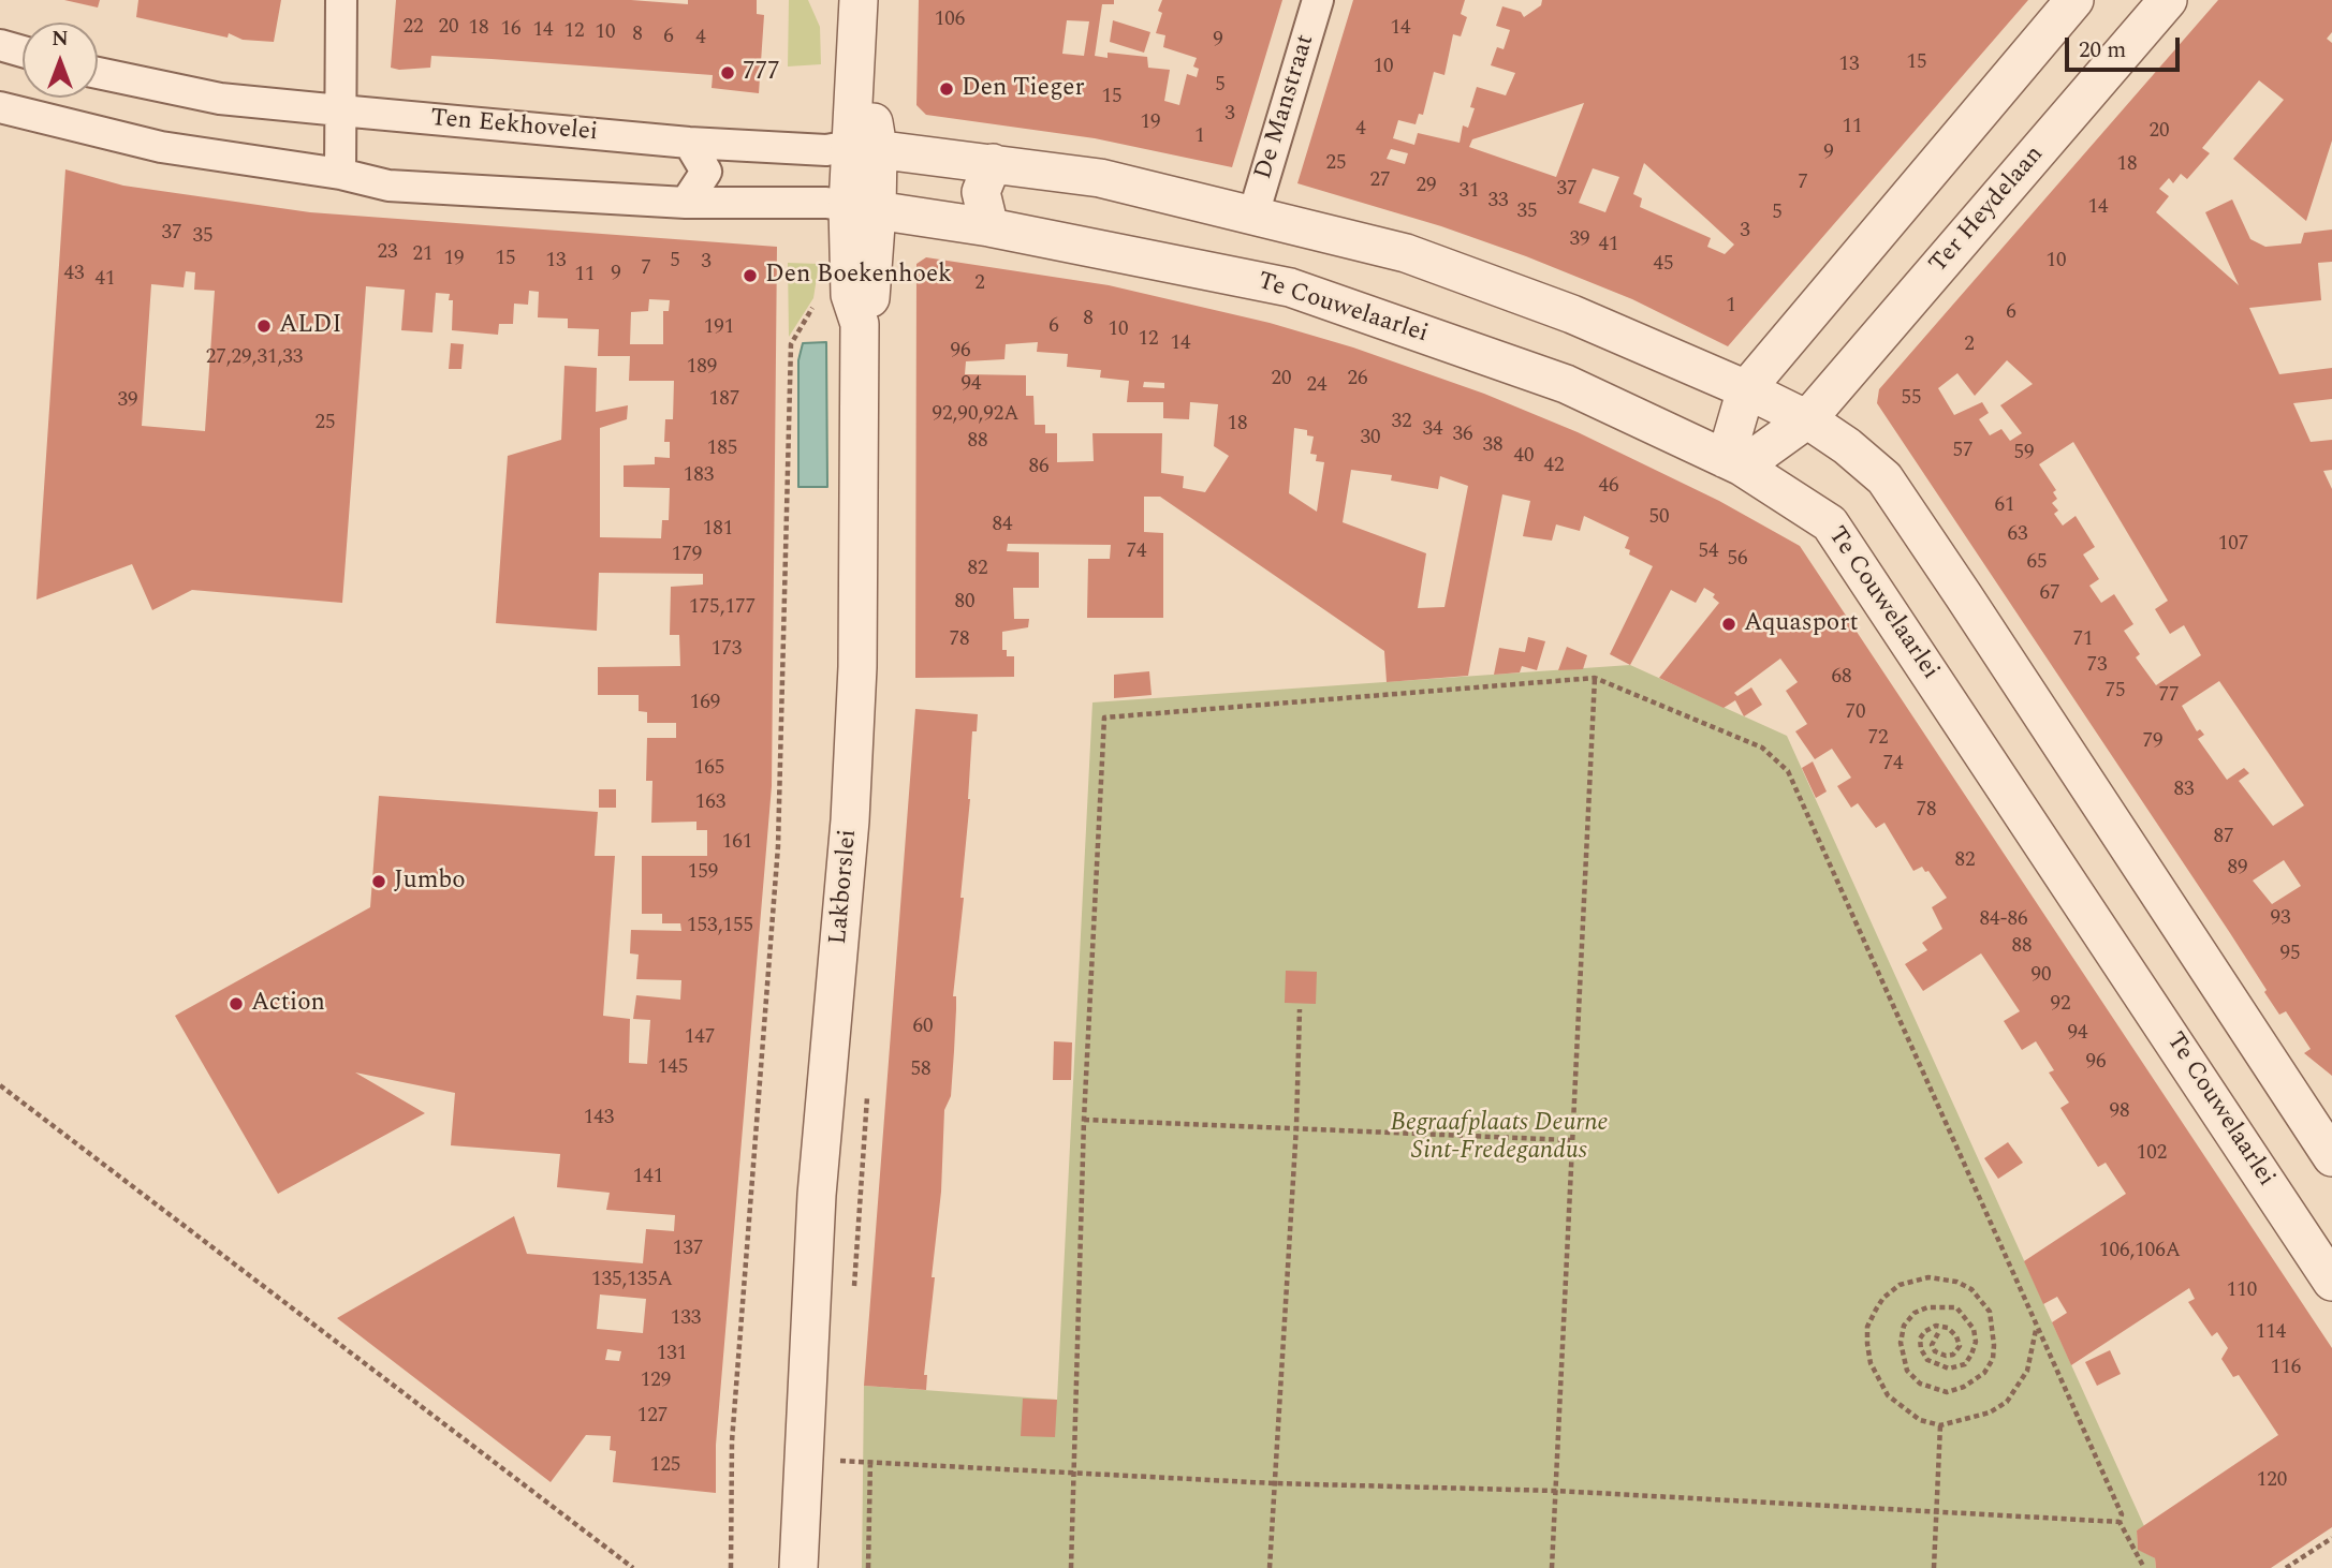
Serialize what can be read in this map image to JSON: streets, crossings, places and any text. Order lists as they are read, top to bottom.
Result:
{
  "streets": {
    "street": [
      "De Manstraat",
      "Ten Eekhovelei",
      "Ter Heydelaan",
      "Te Couwelaarlei",
      "Lakborslei"
    ]
  },
  "crossings": [
    ["Ten Eekhovelei", "Lakborslei"],
    ["Ter Heydelaan", "Te Couwelaarlei"],
    ["Te Couwelaarlei", "Lakborslei"]
  ],
  "parks": ["Begraafplaats Deurne Sint-Fredegandus"],
  "places": [
    "777",
    "Den Tieger",
    "Den Boekenhoek",
    "ALDI",
    "Aquasport",
    "Jumbo",
    "Action"
  ],
  "house_numbers": [
    "106",
    "22",
    "20",
    "18",
    "14",
    "16",
    "14",
    "12",
    "10",
    "8",
    "6",
    "4",
    "9",
    "15",
    "13",
    "10",
    "5",
    "15",
    "3",
    "19",
    "11",
    "4",
    "20",
    "1",
    "9",
    "25",
    "18",
    "27",
    "7",
    "29",
    "37",
    "31",
    "33",
    "14",
    "35",
    "5",
    "3",
    "37",
    "35",
    "39",
    "41",
    "23",
    "21",
    "19",
    "15",
    "13",
    "5",
    "10",
    "3",
    "45",
    "7",
    "43",
    "9",
    "11",
    "41",
    "2",
    "1",
    "6",
    "8",
    "6",
    "191",
    "10",
    "12",
    "14",
    "2",
    "96",
    "27,29,31,33",
    "189",
    "20",
    "26",
    "94",
    "24",
    "55",
    "187",
    "39",
    "92,90,92A",
    "32",
    "25",
    "18",
    "34",
    "36",
    "30",
    "88",
    "38",
    "185",
    "57",
    "59",
    "40",
    "42",
    "86",
    "183",
    "46",
    "61",
    "50",
    "84",
    "181",
    "63",
    "107",
    "74",
    "54",
    "179",
    "56",
    "65",
    "82",
    "67",
    "80",
    "175,177",
    "78",
    "71",
    "173",
    "73",
    "68",
    "75",
    "77",
    "169",
    "70",
    "72",
    "79",
    "74",
    "165",
    "83",
    "163",
    "78",
    "87",
    "161",
    "82",
    "89",
    "159",
    "93",
    "84-86",
    "153,155",
    "88",
    "95",
    "90",
    "92",
    "60",
    "94",
    "147",
    "96",
    "145",
    "58",
    "98",
    "143",
    "102",
    "141",
    "137",
    "106,106A",
    "135,135A",
    "110",
    "133",
    "114",
    "131",
    "116",
    "129",
    "127",
    "125",
    "120"
  ],
  "scale_bar": "20 m",
  "north": "top"
}
